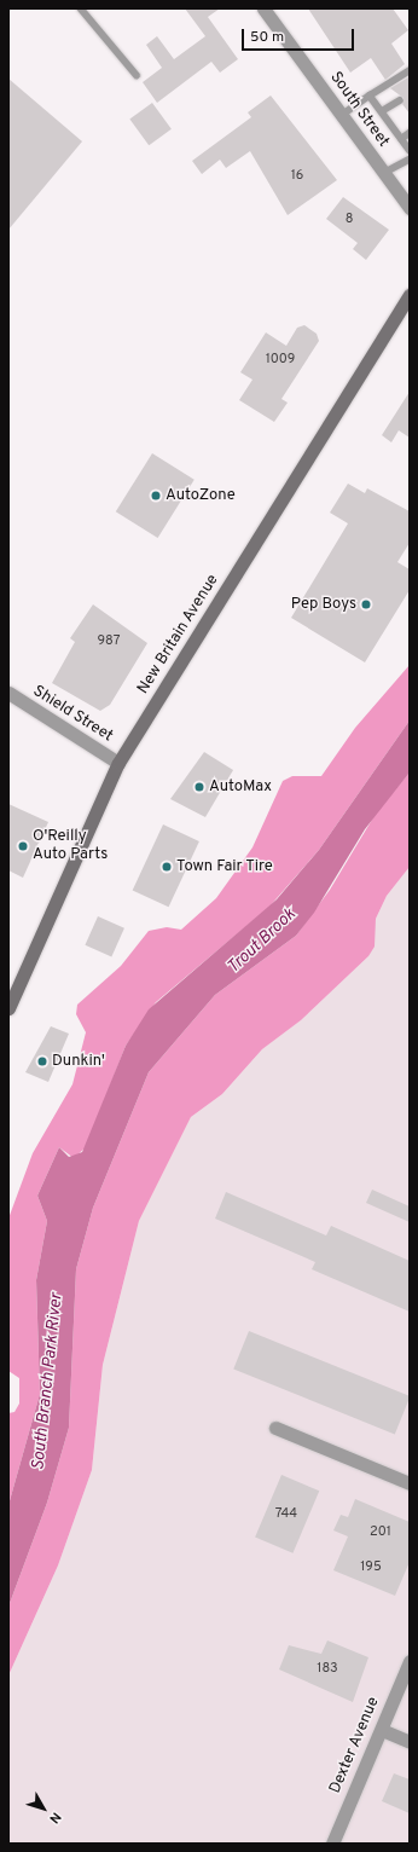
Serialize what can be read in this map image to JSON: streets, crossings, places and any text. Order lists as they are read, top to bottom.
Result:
{
  "streets": {
    "main road": ["New Britain Avenue"],
    "street": ["South Street", "Shield Street", "Dexter Avenue"]
  },
  "crossings": [
    ["New Britain Avenue", "Shield Street"]
  ],
  "water": ["Trout Brook", "South Branch Park River"],
  "places": [
    "AutoZone",
    "Pep Boys",
    "AutoMax",
    "O'Reilly Auto Parts",
    "Town Fair Tire",
    "Dunkin'"
  ],
  "house_numbers": [
    "16",
    "8",
    "1009",
    "987",
    "744",
    "201",
    "195",
    "183"
  ],
  "scale_bar": "50 m",
  "north": "bottom right"
}
